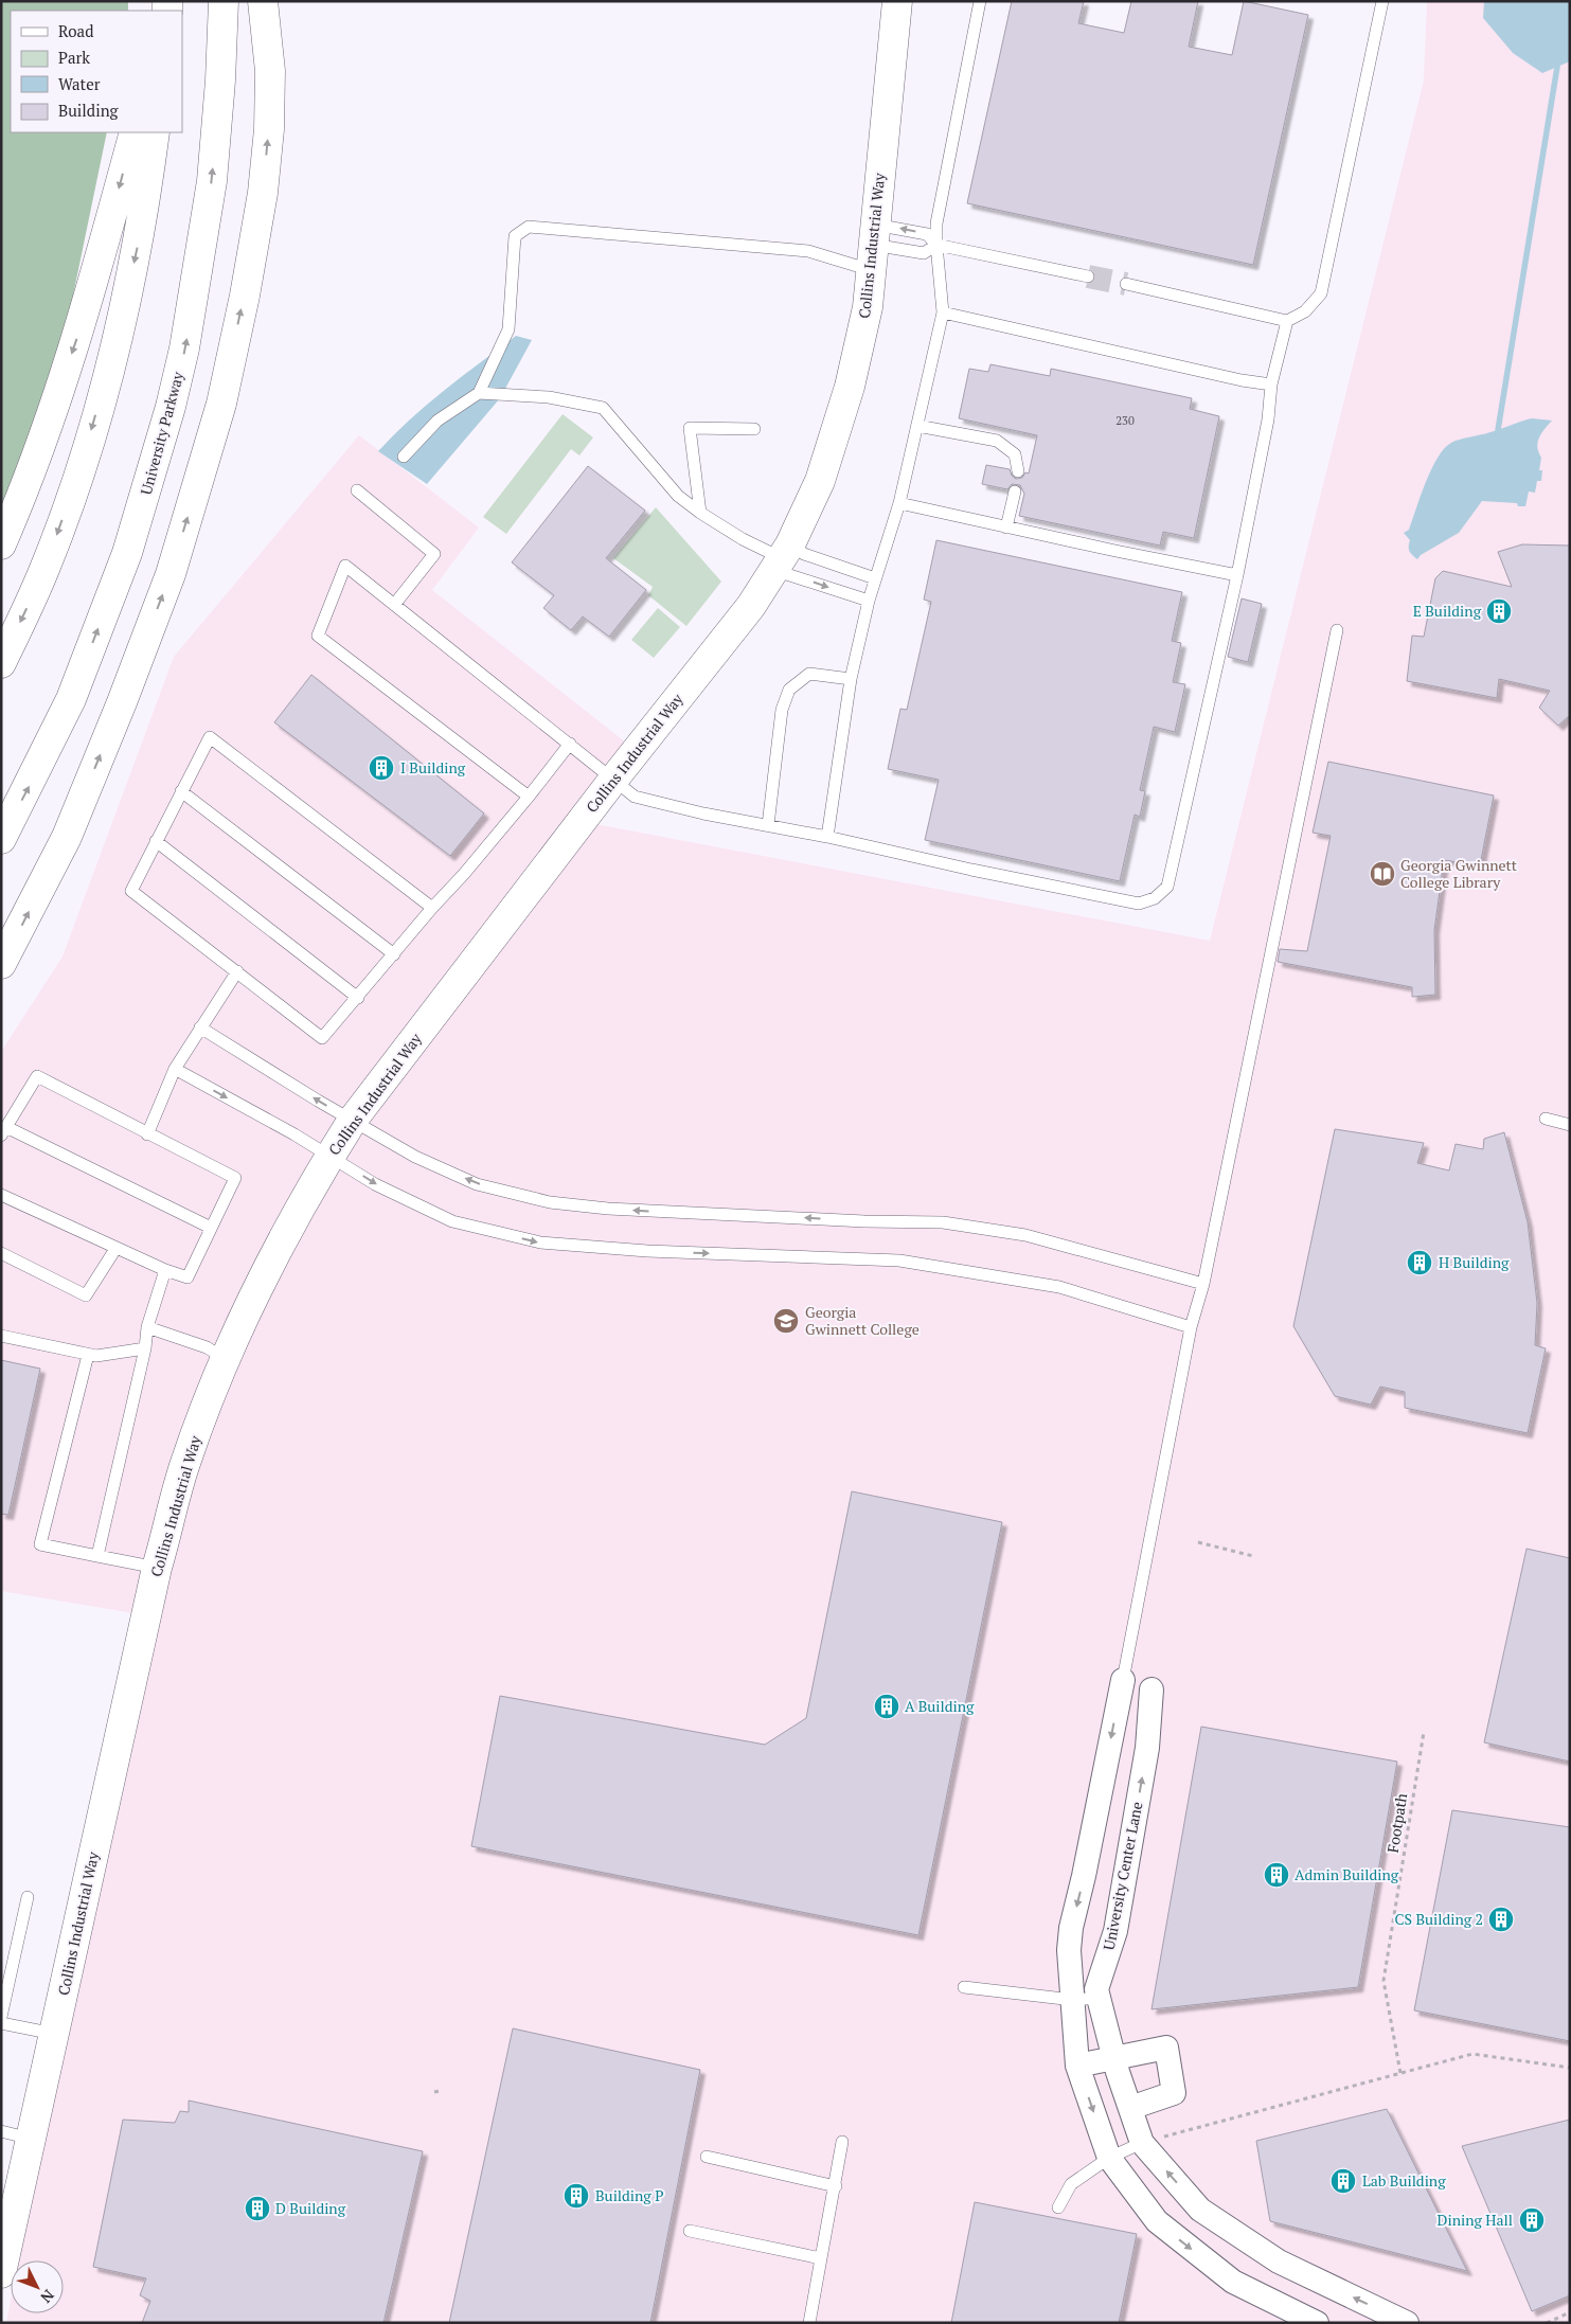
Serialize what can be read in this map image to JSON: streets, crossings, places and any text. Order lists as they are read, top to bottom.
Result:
{
  "streets": {
    "main road": ["Collins Industrial Way", "University Parkway"],
    "street": ["University Center Lane"],
    "path": ["Footpath"]
  },
  "one_way": ["University Center Lane"],
  "places": {
    "building": [
      "E Building",
      "I Building",
      "H Building",
      "A Building",
      "Admin Building",
      "CS Building 2",
      "Lab Building",
      "Building P",
      "D Building",
      "Dining Hall"
    ],
    "library": ["Georgia Gwinnett College Library"],
    "school or university": ["Georgia Gwinnett College"]
  },
  "house_numbers": ["230"],
  "legend": [
    "Road",
    "Park",
    "Water",
    "Building"
  ],
  "north": "bottom right"
}
